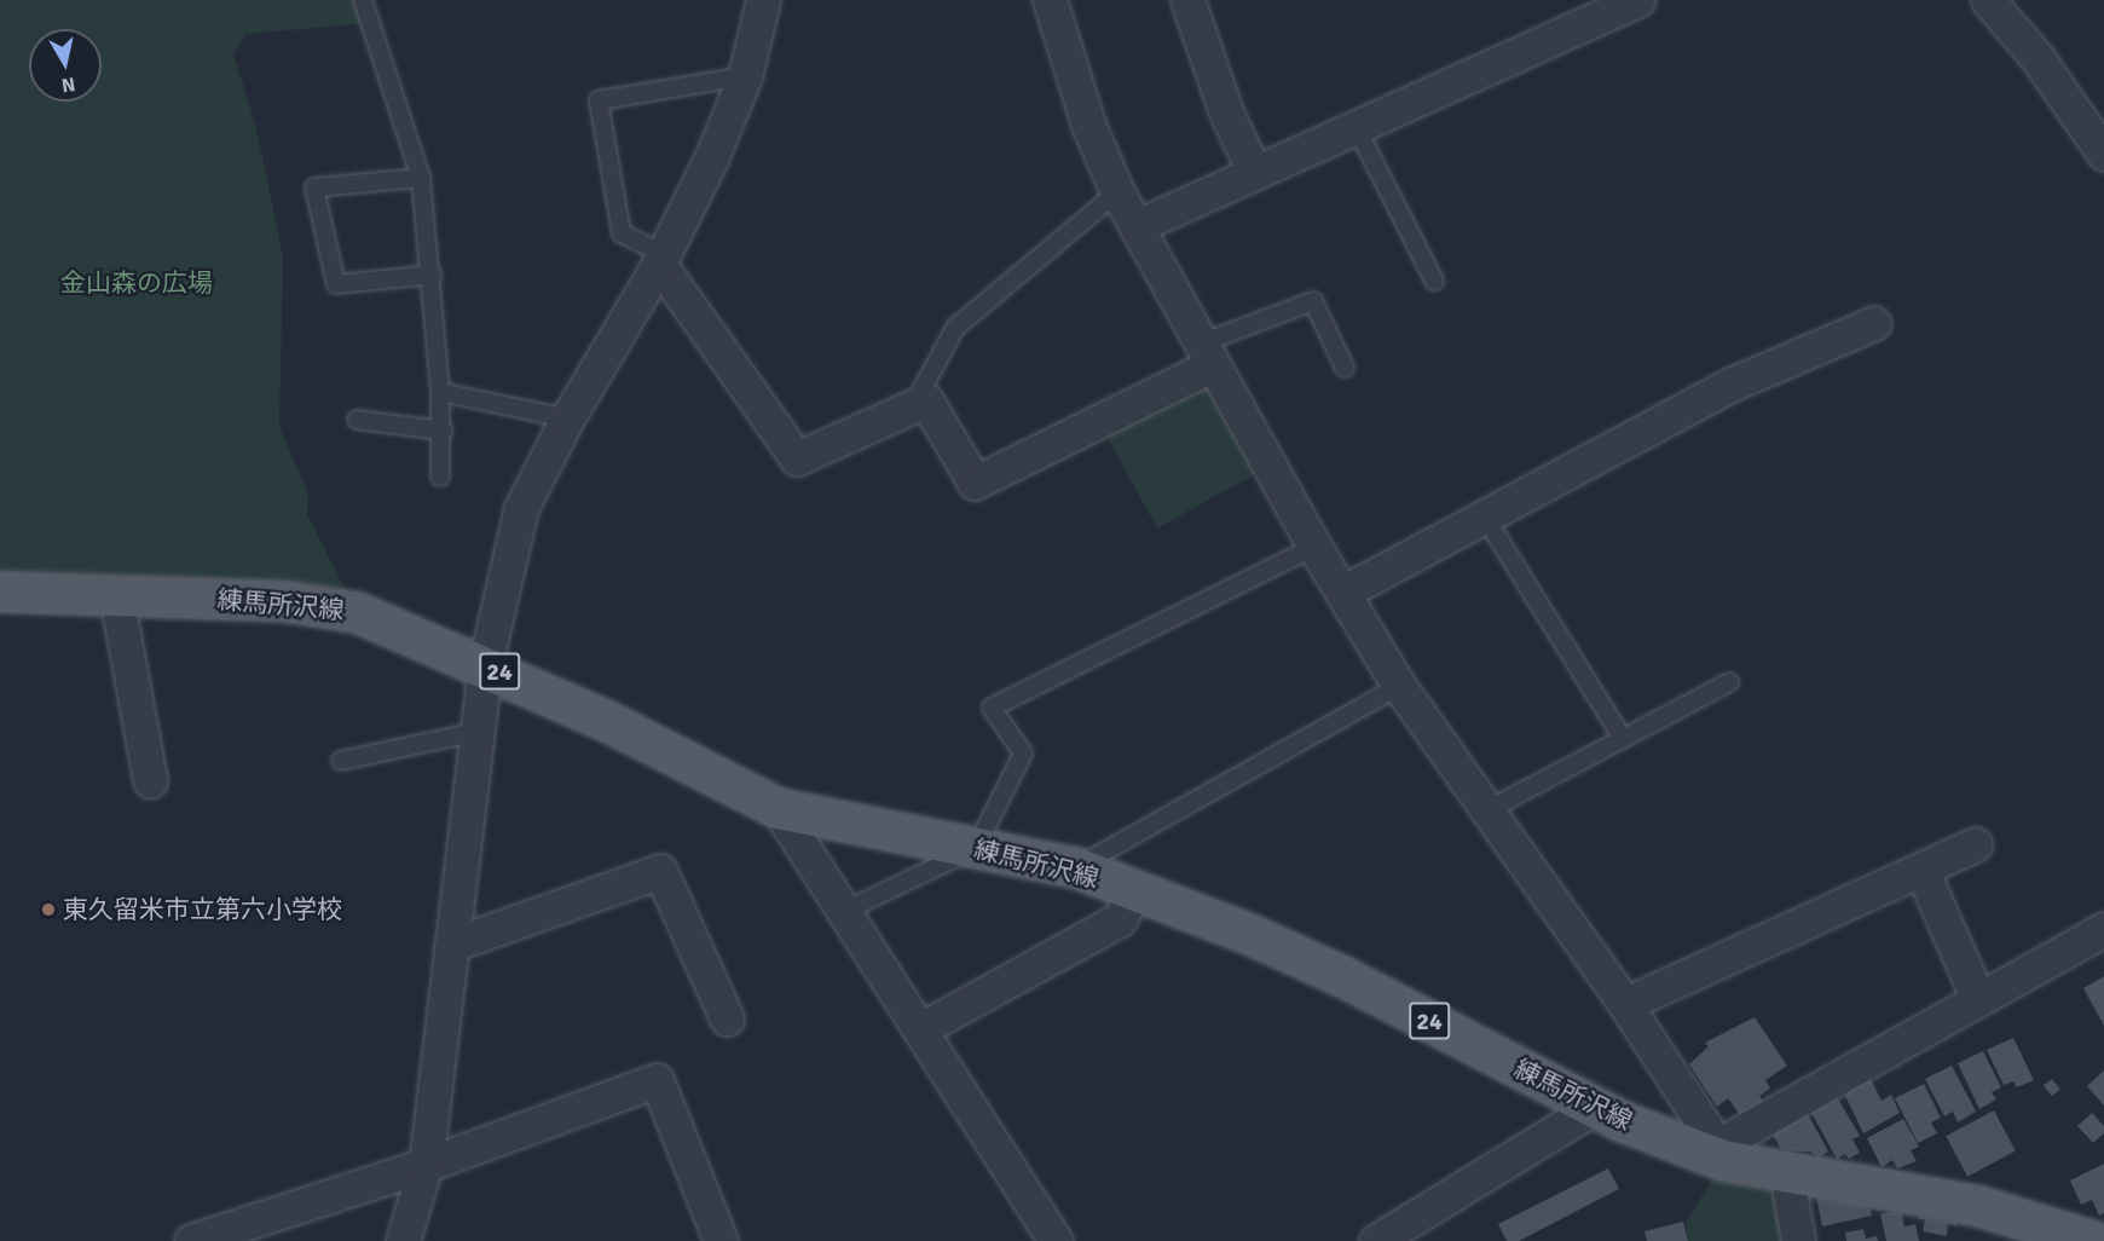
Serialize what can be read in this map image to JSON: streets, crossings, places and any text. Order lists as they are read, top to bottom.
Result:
{
  "streets": {
    "main road": ["練馬所沢線", "24"]
  },
  "parks": ["金山森の広場"],
  "places": ["東久留米市立第六小学校"],
  "north": "bottom"
}
